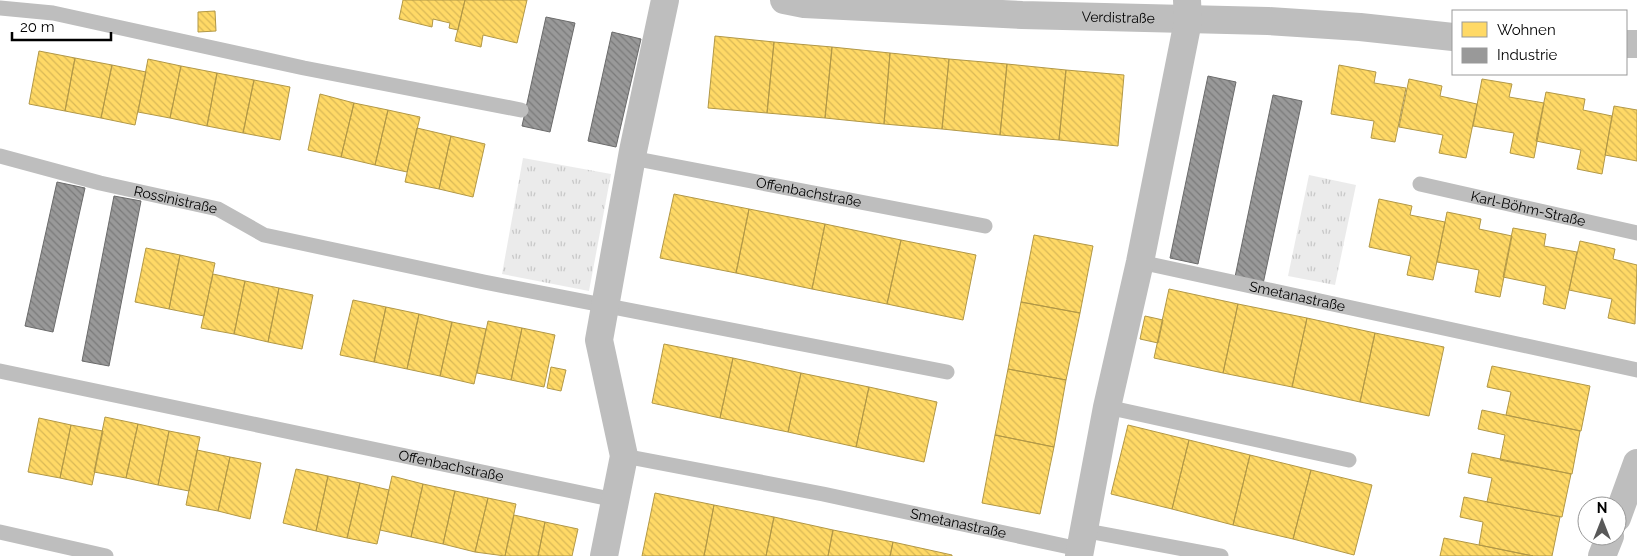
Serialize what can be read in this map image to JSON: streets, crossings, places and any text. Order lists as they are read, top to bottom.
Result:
{
  "streets": {
    "street": ["Verdistraße"],
    "lane": [
      "Offenbachstraße",
      "Rossinistraße",
      "Karl-Böhm-Straße",
      "Smetanastraße"
    ]
  },
  "legend": ["Wohnen", "Industrie"],
  "scale_bar": "20 m",
  "north": "top"
}
